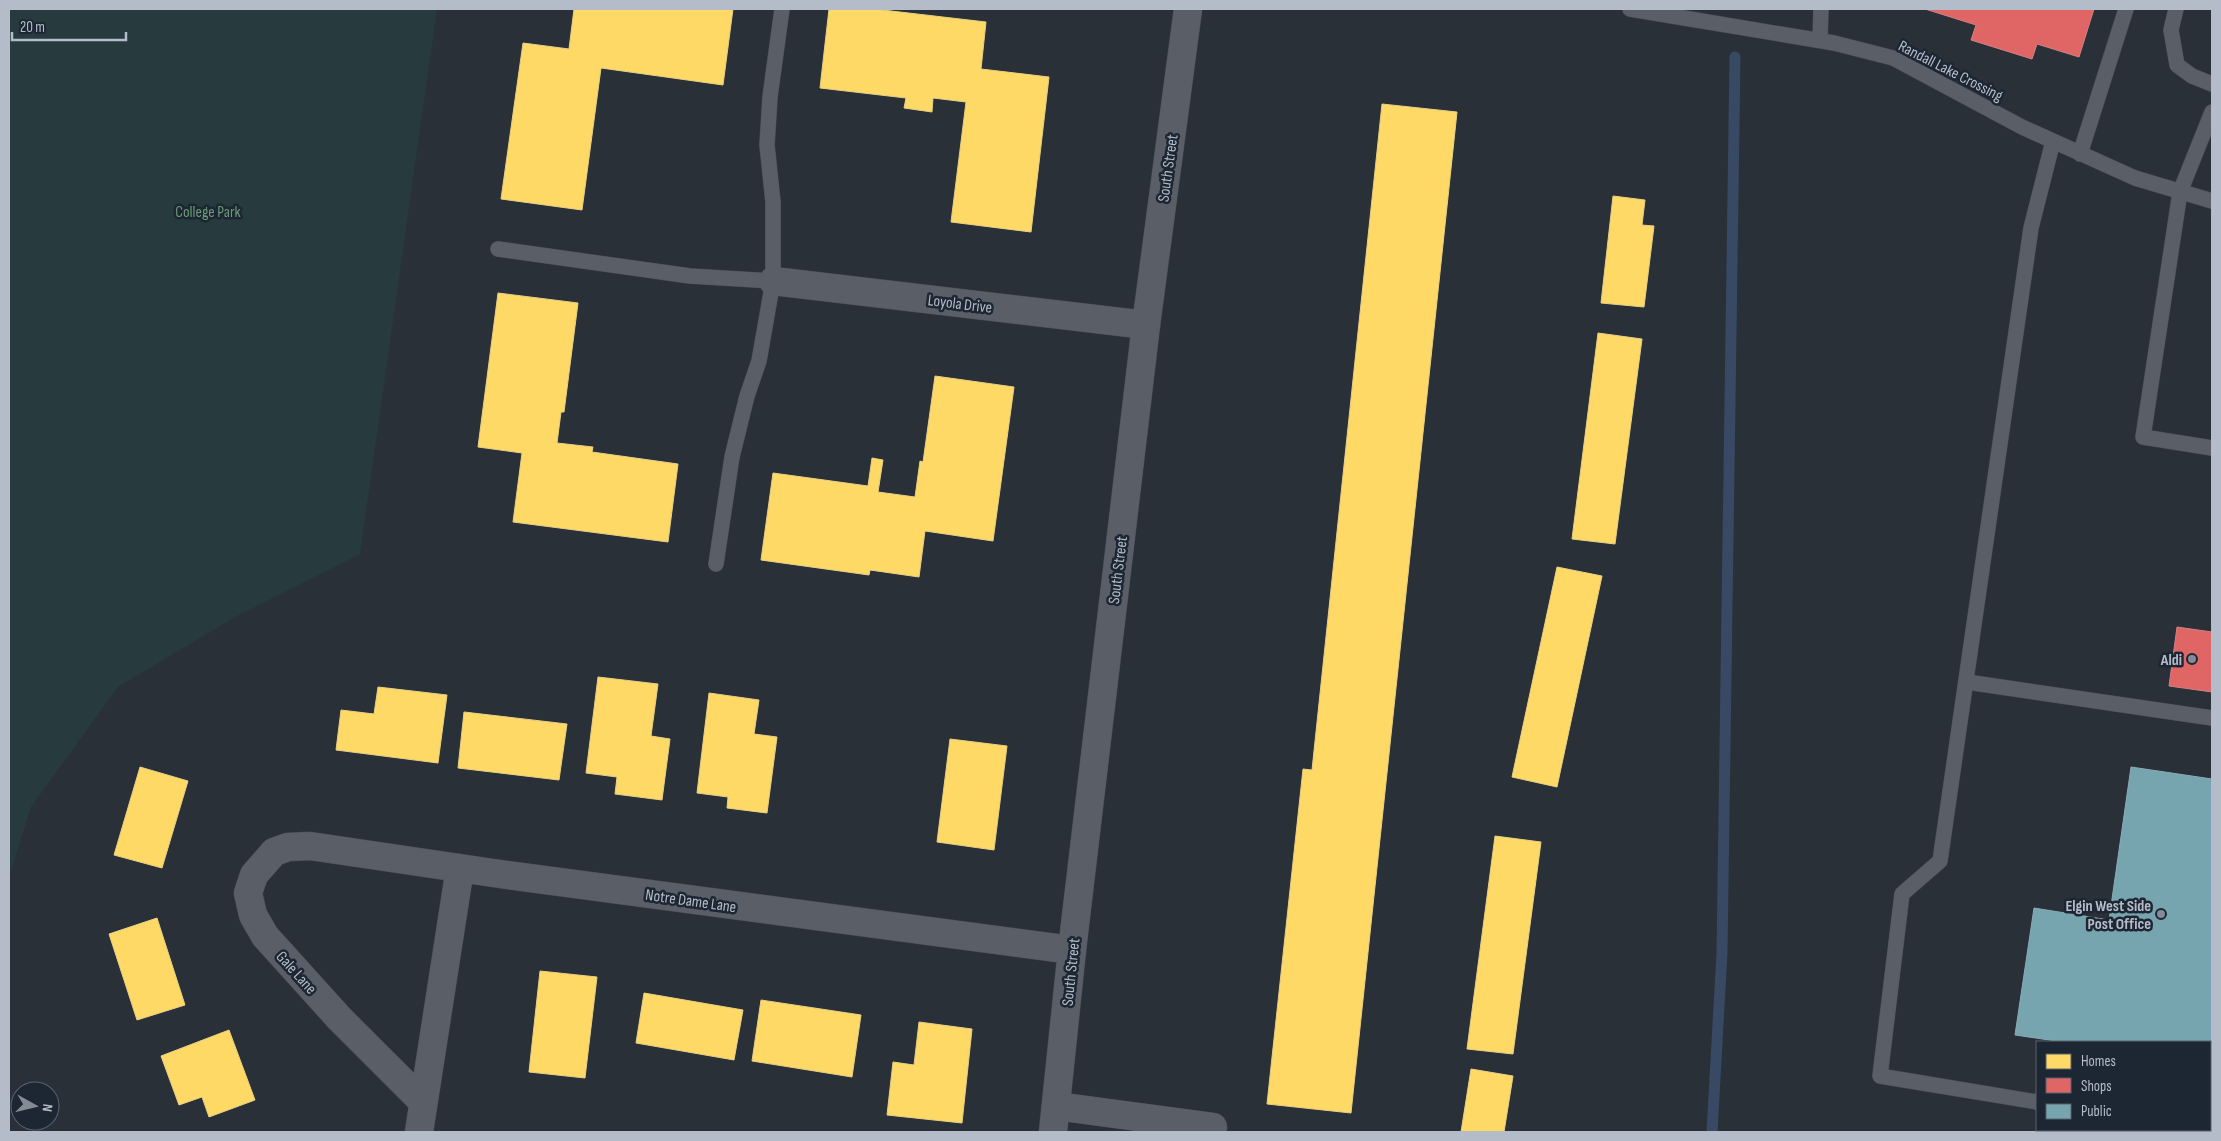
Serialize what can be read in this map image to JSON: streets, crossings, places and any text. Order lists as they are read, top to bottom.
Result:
{
  "streets": {
    "street": [
      "South Street",
      "Loyola Drive",
      "Notre Dame Lane",
      "Gale Lane"
    ],
    "lane": ["Randall Lake Crossing"]
  },
  "crossings": [
    ["South Street", "Loyola Drive"],
    ["South Street", "Notre Dame Lane"],
    ["Notre Dame Lane", "Gale Lane"]
  ],
  "parks": ["College Park"],
  "places": ["Aldi", "Elgin West Side Post Office"],
  "legend": ["Homes", "Shops", "Public"],
  "scale_bar": "20 m",
  "north": "right"
}
